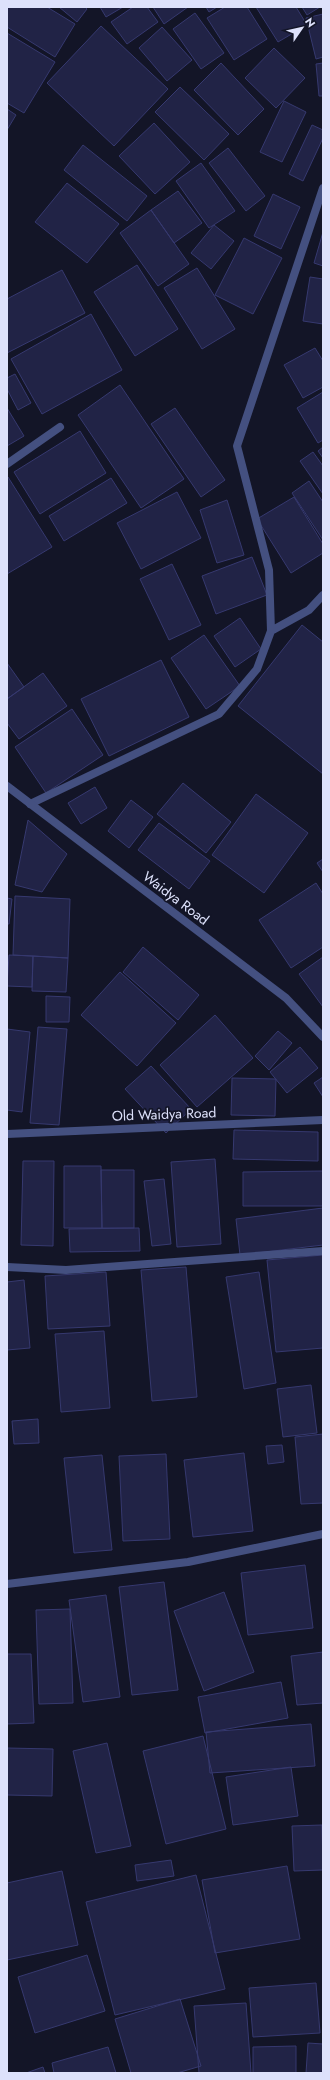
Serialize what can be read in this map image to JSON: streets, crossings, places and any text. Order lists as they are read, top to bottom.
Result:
{
  "streets": {
    "street": ["Waidya Road", "Old Waidya Road"]
  },
  "north": "top right"
}
